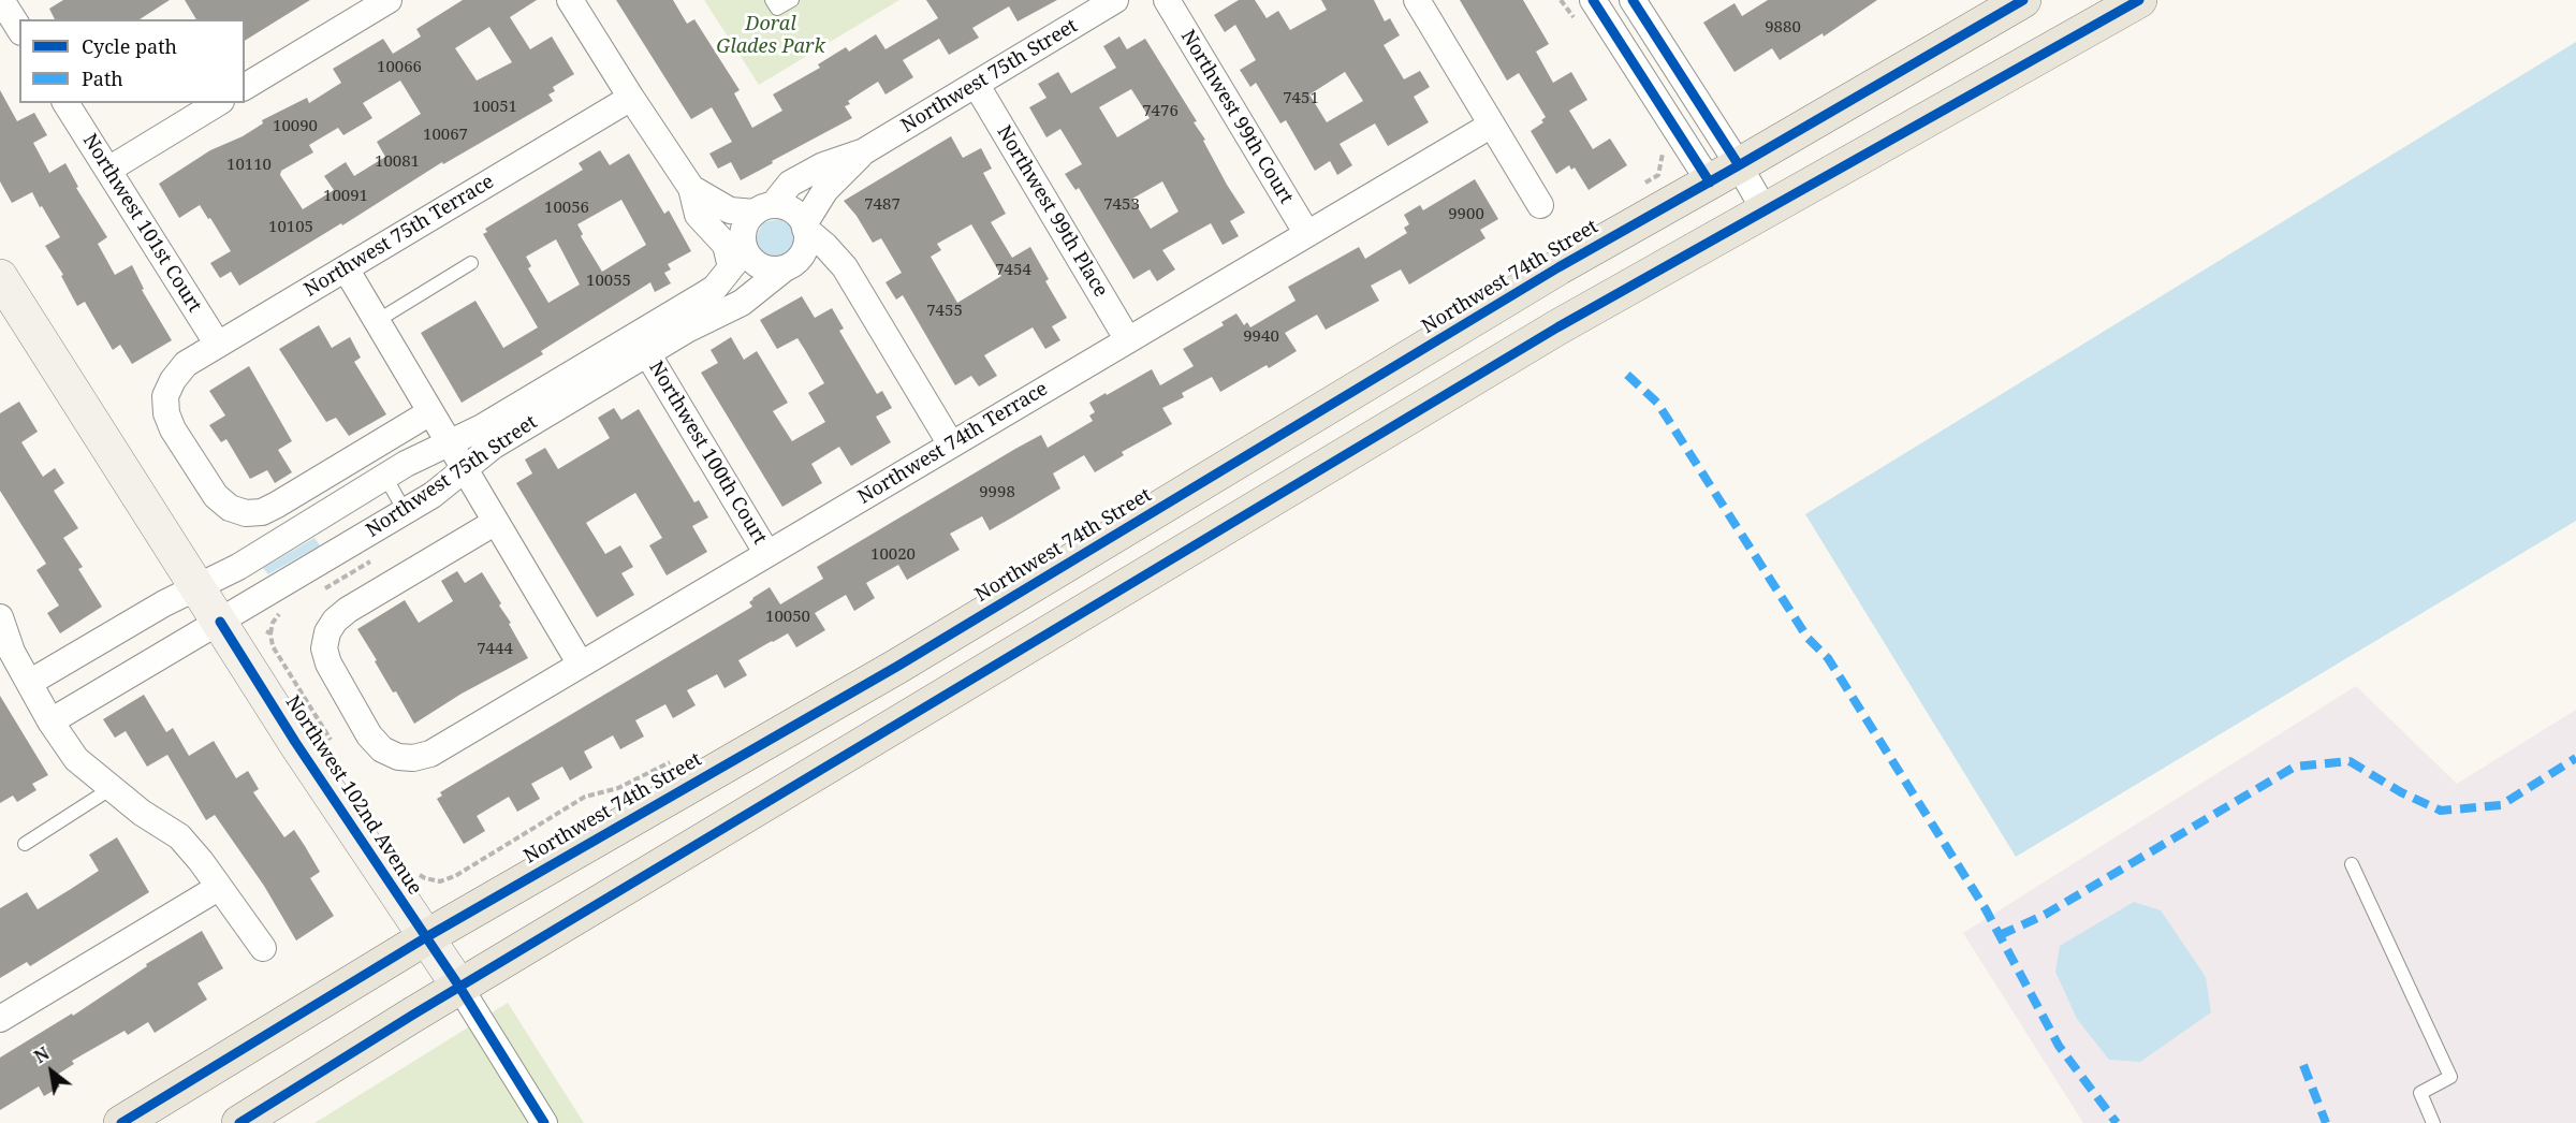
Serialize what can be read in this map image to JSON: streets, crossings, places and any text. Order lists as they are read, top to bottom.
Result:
{
  "streets": {
    "main road": ["Northwest 74th Street"],
    "street": [
      "Northwest 75th Street",
      "Northwest 99th Court",
      "Northwest 99th Place",
      "Northwest 101st Court",
      "Northwest 75th Terrace",
      "Northwest 74th Terrace",
      "Northwest 100th Court",
      "Northwest 102nd Avenue"
    ]
  },
  "crossings": [
    ["Northwest 75th Street", "Northwest 99th Place"],
    ["Northwest 75th Street", "Northwest 100th Court"],
    ["Northwest 75th Street", "Northwest 102nd Avenue"],
    ["Northwest 99th Court", "Northwest 74th Terrace"],
    ["Northwest 99th Place", "Northwest 74th Terrace"],
    ["Northwest 101st Court", "Northwest 75th Terrace"],
    ["Northwest 74th Street", "Northwest 102nd Avenue"],
    ["Northwest 74th Terrace", "Northwest 100th Court"]
  ],
  "parks": ["Doral Glades Park"],
  "house_numbers": [
    "9880",
    "10066",
    "7451",
    "10051",
    "7476",
    "10090",
    "10067",
    "10081",
    "10110",
    "10091",
    "7487",
    "7453",
    "10056",
    "9900",
    "10105",
    "7454",
    "10055",
    "7455",
    "9940",
    "9998",
    "10020",
    "10050",
    "7444"
  ],
  "legend": ["Cycle path", "Path"],
  "north": "top left"
}
